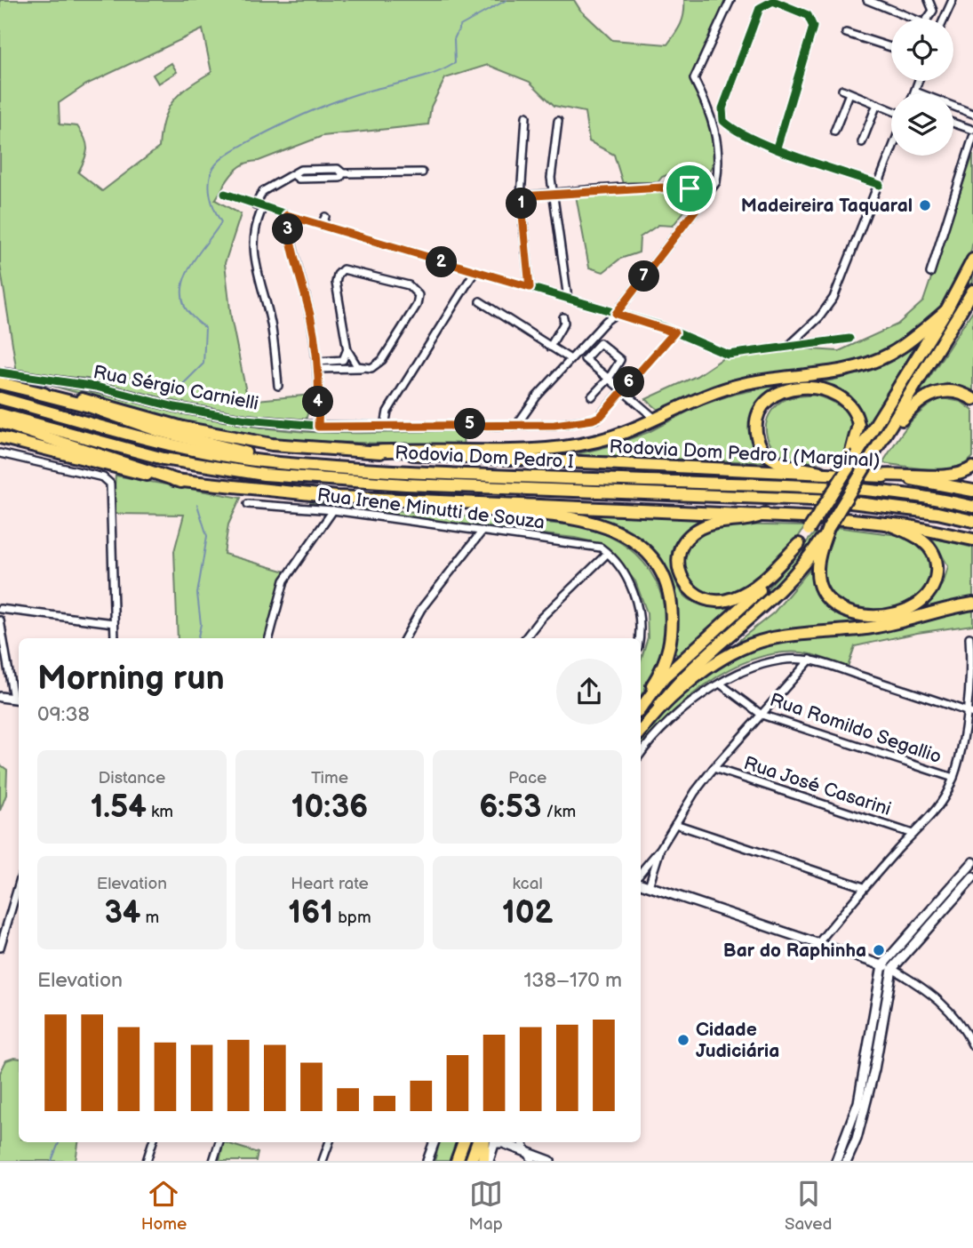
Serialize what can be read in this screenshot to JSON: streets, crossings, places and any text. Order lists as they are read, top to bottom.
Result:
{
  "streets": {
    "highway": ["Rodovia Dom Pedro I (Marginal)", "Rodovia Dom Pedro I"],
    "street": [
      "Rua Sérgio Carnielli",
      "Rua Irene Minutti de Souza",
      "Rua Romildo Segallio",
      "Rua José Casarini"
    ]
  },
  "places": ["Madeireira Taquaral", "Bar do Raphinha", "Cidade Judiciária"],
  "page": {
    "pins": [
      "1",
      "3",
      "2",
      "7",
      "6",
      "4",
      "5"
    ],
    "heading": ["Morning run", "09:38"],
    "stats": [
      ["Distance", "1.54 km"],
      ["Time", "10:36"],
      ["Pace", "6:53 /km"],
      ["Elevation", "34 m"],
      ["Heart rate", "161 bpm"],
      ["kcal", "102"]
    ],
    "chart": ["Elevation", "138–170 m"],
    "tabs": ["Home", "Map", "Saved"]
  }
}
